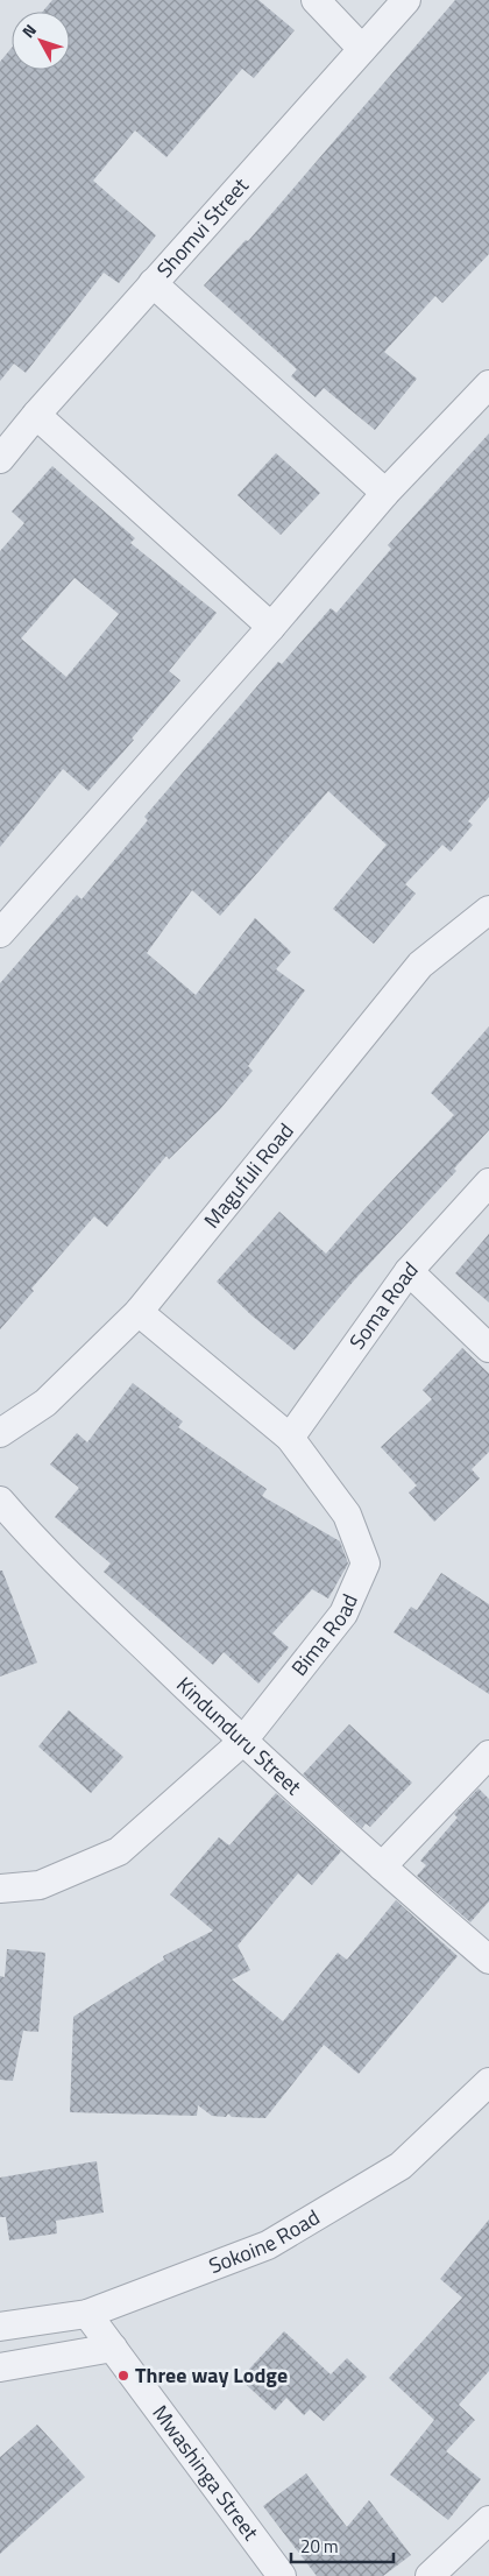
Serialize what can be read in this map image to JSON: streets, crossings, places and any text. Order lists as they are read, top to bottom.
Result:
{
  "streets": {
    "street": [
      "Shomvi Street",
      "Magufuli Road",
      "Soma Road",
      "Bima Road",
      "Kindunduru Street",
      "Sokoine Road",
      "Mwashinga Street"
    ]
  },
  "crossings": [
    ["Magufuli Road", "Bima Road"],
    ["Soma Road", "Bima Road"],
    ["Bima Road", "Kindunduru Street"],
    ["Sokoine Road", "Mwashinga Street"]
  ],
  "places": ["Three way Lodge"],
  "scale_bar": "20 m",
  "north": "top left"
}
